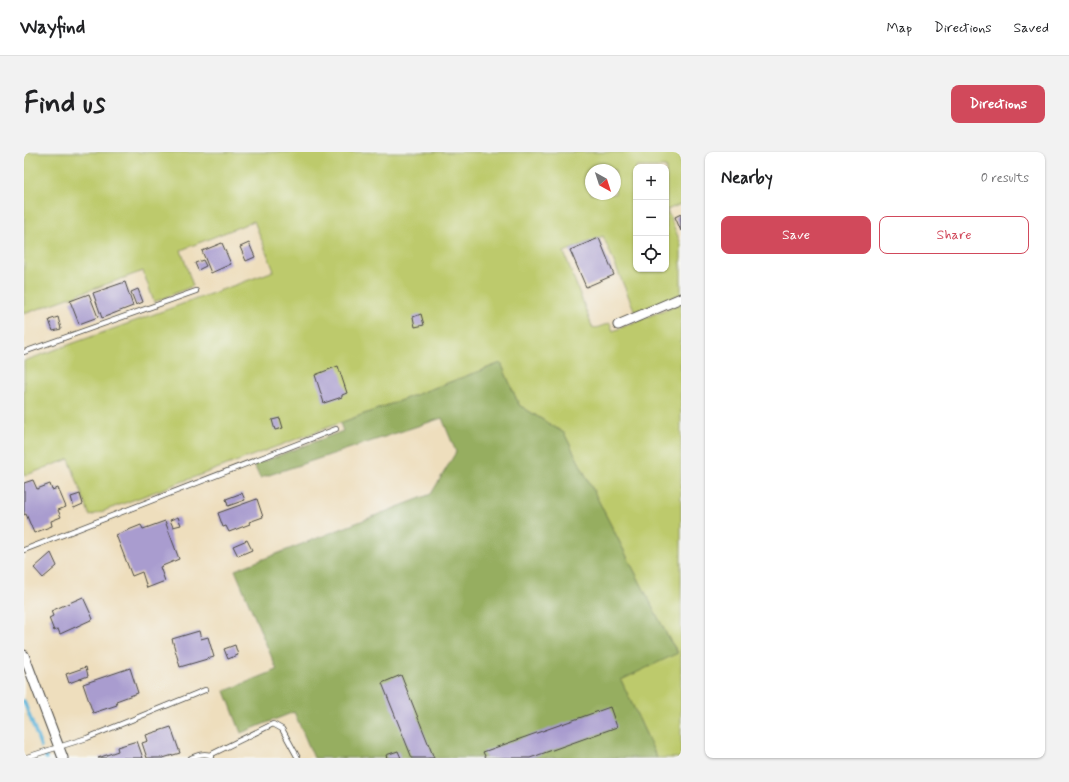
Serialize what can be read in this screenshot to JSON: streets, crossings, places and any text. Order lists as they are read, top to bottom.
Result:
{
  "north": "bottom right",
  "page": {
    "header": "Wayfind",
    "nav": ["Map", "Directions", "Saved"],
    "buttons": [
      "Directions",
      ["Save", "Share"]
    ],
    "title": "Find us",
    "heading": ["Nearby", "0 results"],
    "map_buttons": ["+", "−"]
  }
}
